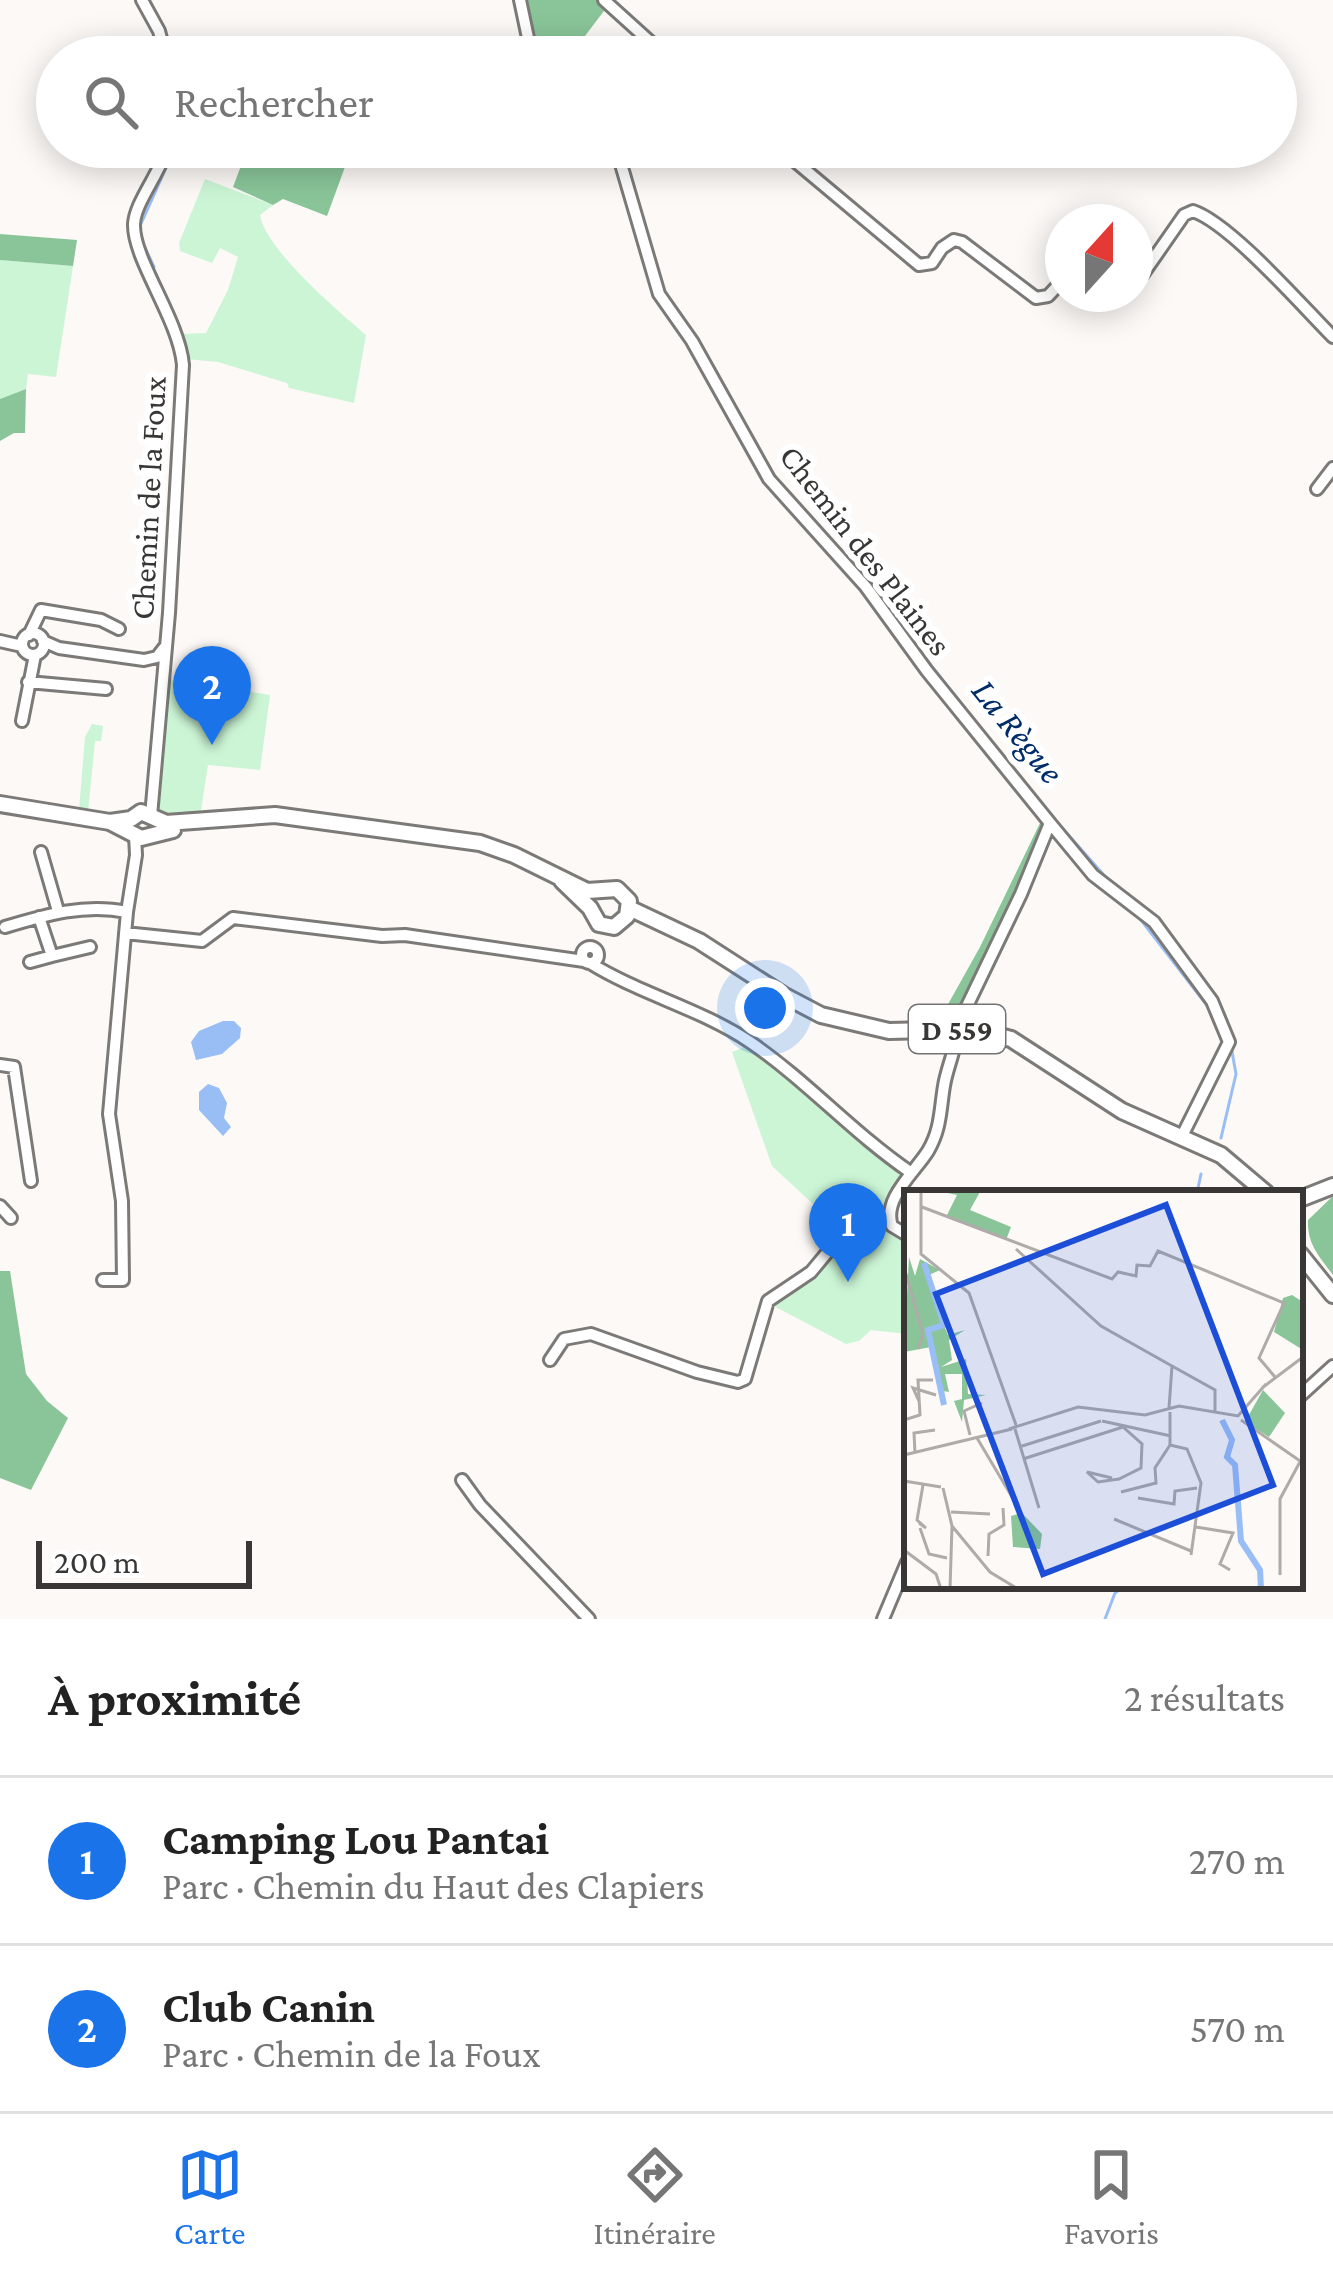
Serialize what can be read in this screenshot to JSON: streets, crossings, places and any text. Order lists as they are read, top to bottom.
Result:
{
  "streets": {
    "main road": ["D 559"],
    "street": ["Chemin de la Foux", "Chemin des Plaines"]
  },
  "crossings": [
    ["Chemin des Plaines", "D 559"]
  ],
  "water": ["La Règue"],
  "scale_bar": "200 m",
  "north": "top",
  "page": {
    "search": "Rechercher",
    "pins": ["2", "1"],
    "scale": "200 m",
    "heading": ["À proximité", "2 résultats"],
    "list": [
      {
        "mark": "1",
        "name": "Camping Lou Pantai",
        "note": "Parc · Chemin du Haut des Clapiers",
        "value": "270 m"
      },
      {
        "mark": "2",
        "name": "Club Canin",
        "note": "Parc · Chemin de la Foux",
        "value": "570 m"
      }
    ],
    "nav": ["Carte", "Itinéraire", "Favoris"]
  }
}
